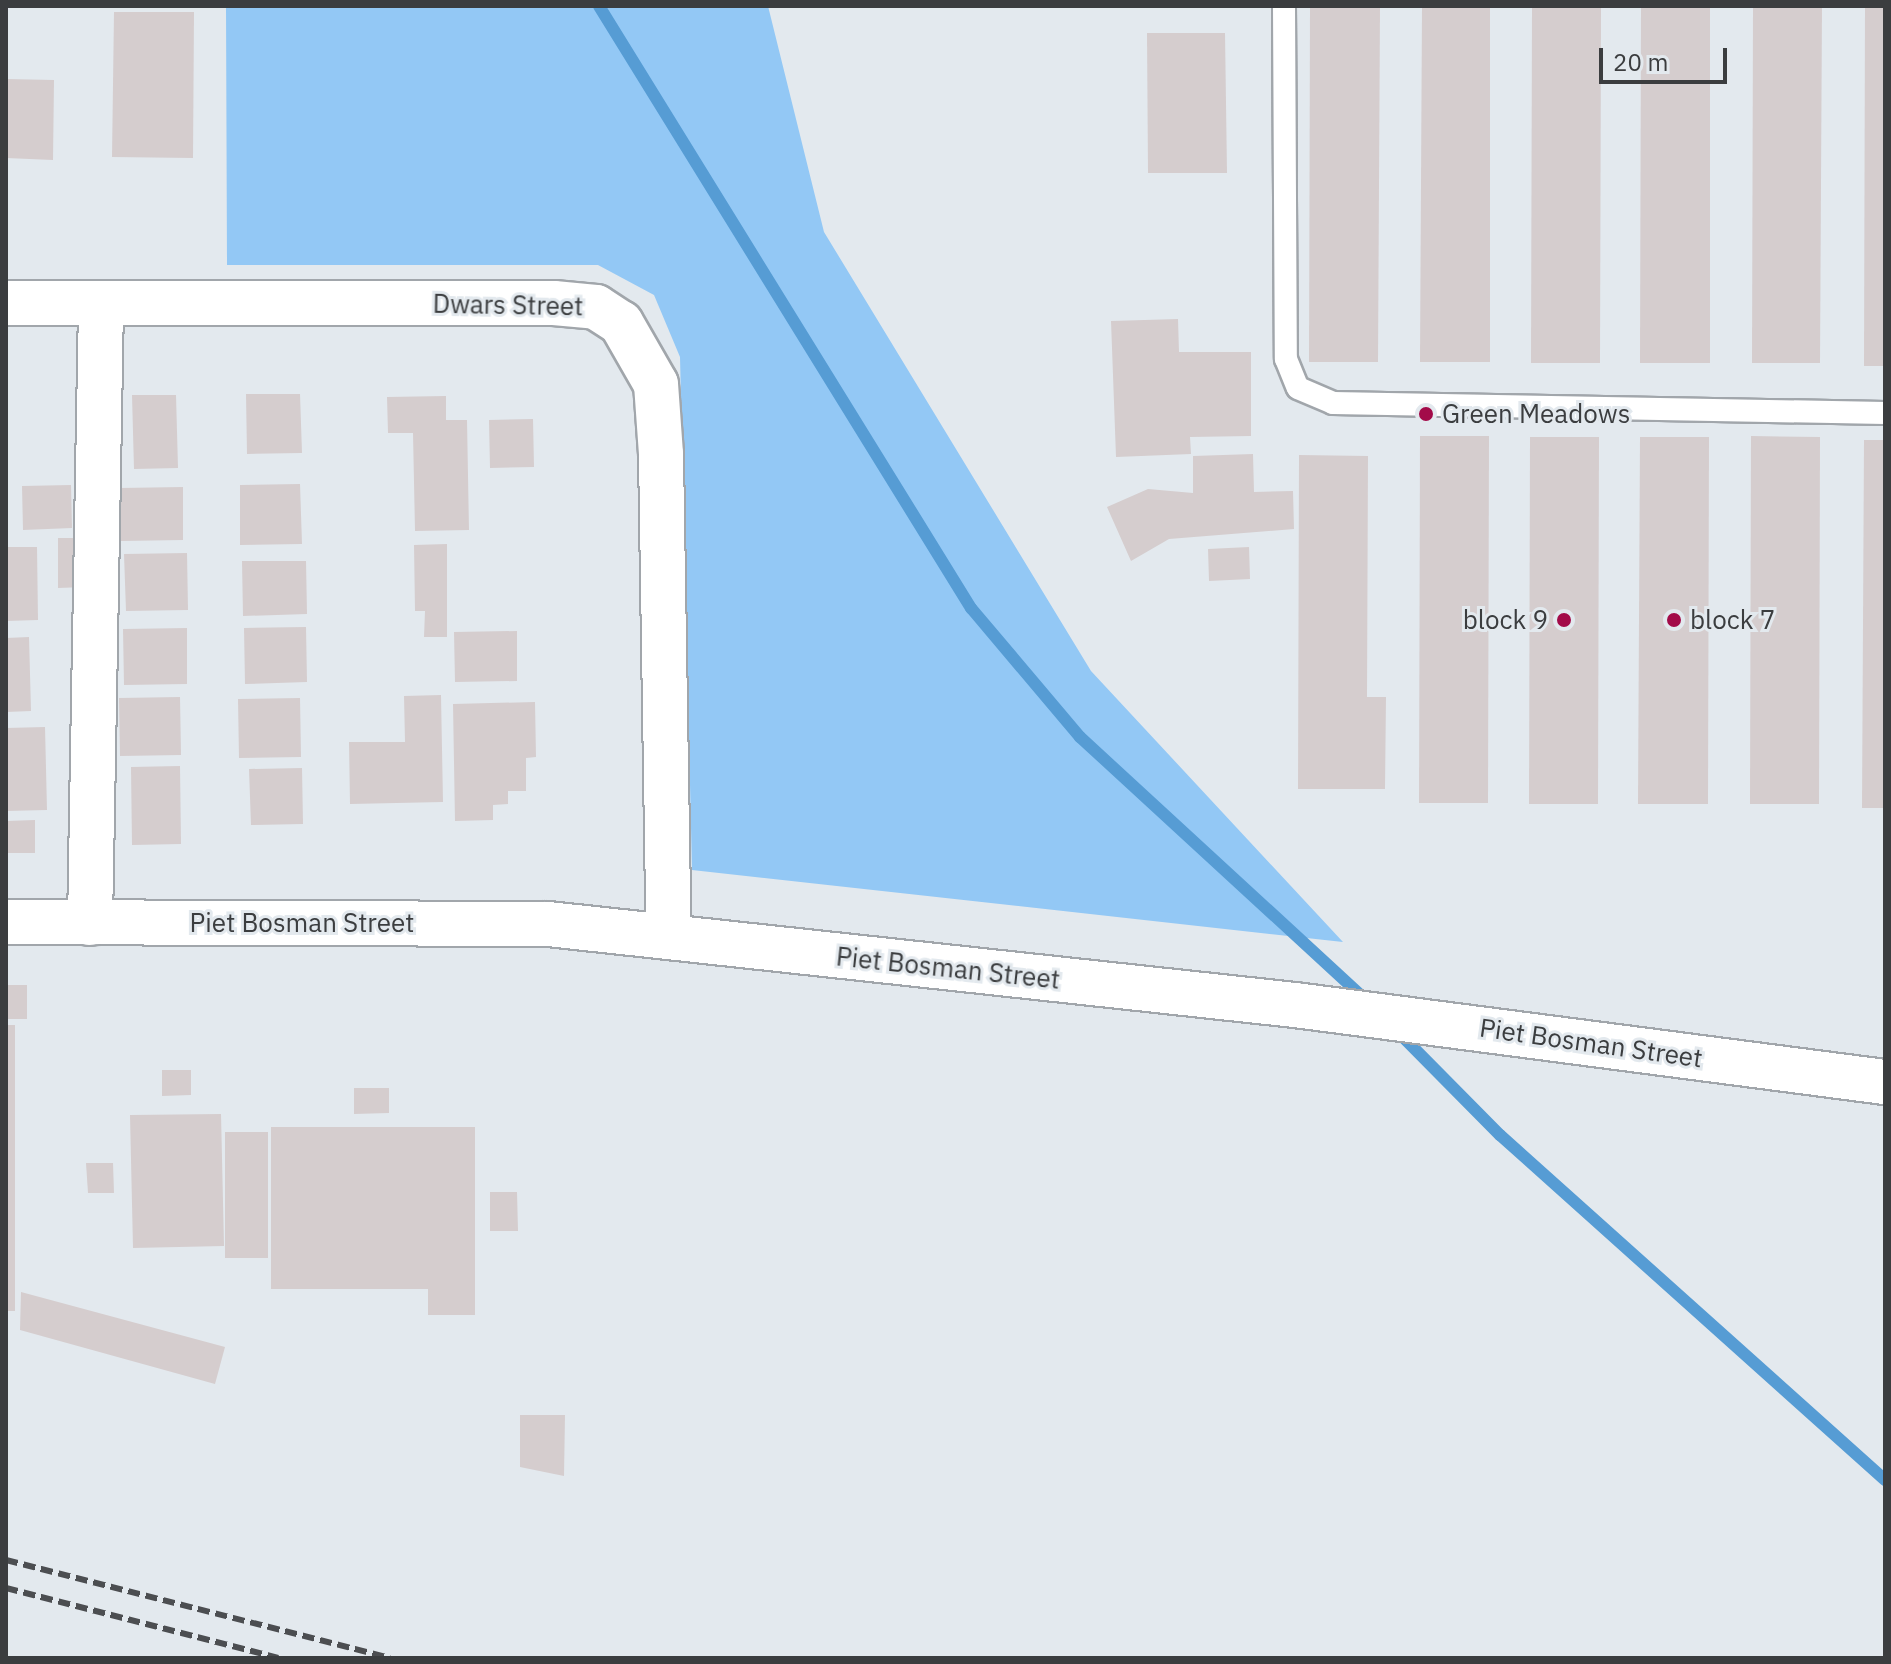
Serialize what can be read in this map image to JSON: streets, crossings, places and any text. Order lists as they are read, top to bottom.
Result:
{
  "streets": {
    "street": ["Dwars Street", "Piet Bosman Street"]
  },
  "crossings": [
    ["Dwars Street", "Piet Bosman Street"]
  ],
  "places": ["Green Meadows", "block 9", "block 7"],
  "scale_bar": "20 m"
}
